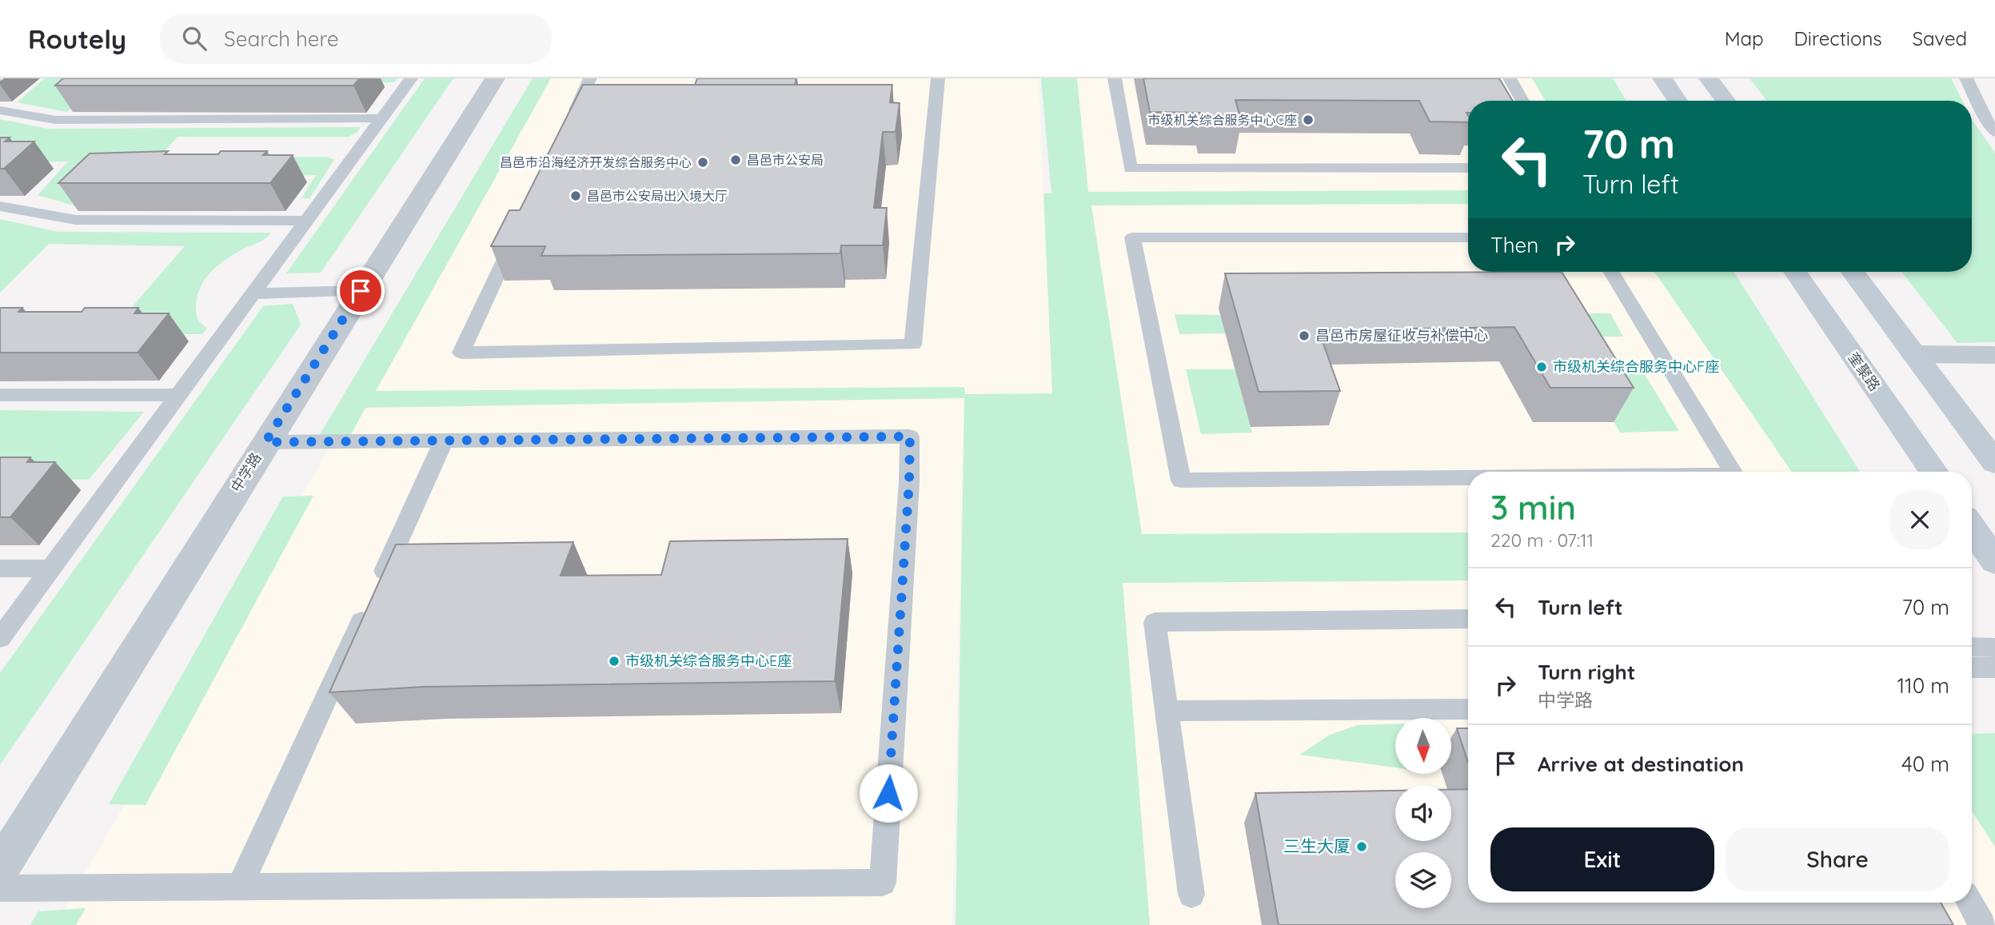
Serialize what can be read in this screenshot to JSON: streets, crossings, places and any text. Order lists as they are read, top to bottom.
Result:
{
  "streets": {
    "main road": ["奎聚路"],
    "street": ["中学路"]
  },
  "places": [
    "市级机关综合服务中心C座",
    "昌邑市公安局",
    "昌邑市沿海经济开发综合服务中心",
    "昌邑市公安局出入境大厅",
    "昌邑市房屋征收与补偿中心",
    "市级机关综合服务中心F座",
    "市级机关综合服务中心E座",
    "三生大厦"
  ],
  "north": "bottom",
  "page": {
    "header": "Routely",
    "search": "Search here",
    "nav": ["Map", "Directions", "Saved"],
    "turn": ["70 m", "Turn left"],
    "then": "Then",
    "heading": ["3 min", "220 m · 07:11"],
    "list": [
      {
        "name": "Turn left",
        "value": "70 m"
      },
      {
        "name": "Turn right",
        "note": "中学路",
        "value": "110 m"
      },
      {
        "name": "Arrive at destination",
        "value": "40 m"
      }
    ],
    "buttons": ["Exit", "Share"]
  }
}
